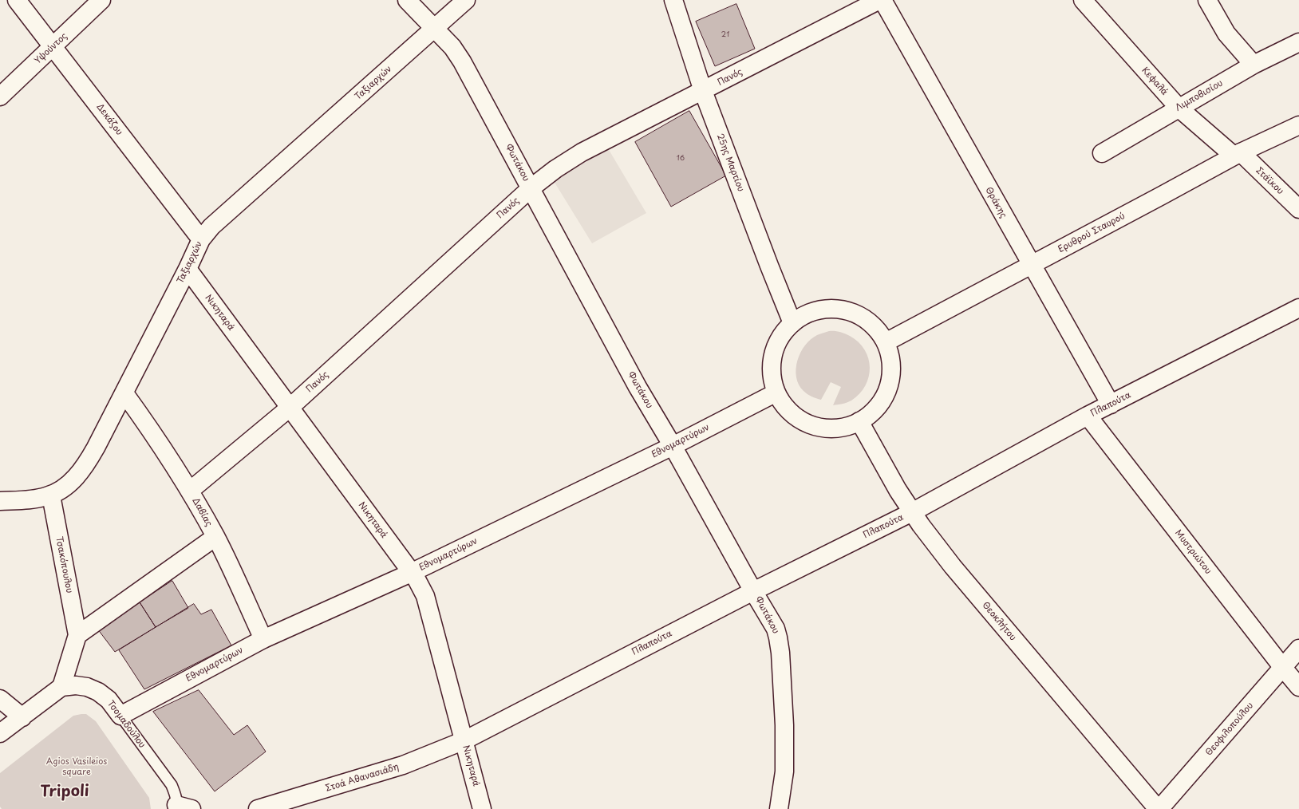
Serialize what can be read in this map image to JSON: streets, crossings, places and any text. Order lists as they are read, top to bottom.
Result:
{
  "streets": {
    "street": [
      "Υψούντος",
      "Πανός",
      "Κεφαλά",
      "Ταξιαρχών",
      "Λιμποβισίου",
      "Δεκάζου",
      "Φωτάκου",
      "25ης Μαρτίου",
      "Στάϊκου",
      "Θράκης",
      "Ερυθρού Σταυρού",
      "Νικηταρά",
      "Πλαπούτα",
      "Εθνομαρτύρων",
      "Δαβίας",
      "Μυστριώτου",
      "Τσακόπουλου",
      "Θεοκλήτου",
      "Τσομαδούλου",
      "Θεοφιλοπούλου",
      "Στοά Αθανασιάδη"
    ]
  },
  "crossings": [
    ["Υψούντος", "Δεκάζου"],
    ["Πανός", "Φωτάκου"],
    ["Πανός", "25ης Μαρτίου"],
    ["Πανός", "Νικηταρά"],
    ["Πανός", "Δαβίας"],
    ["Κεφαλά", "Λιμποβισίου"],
    ["Κεφαλά", "Στάϊκου"],
    ["Κεφαλά", "Ερυθρού Σταυρού"],
    ["Ταξιαρχών", "Δεκάζου"],
    ["Ταξιαρχών", "Φωτάκου"],
    ["Ταξιαρχών", "Νικηταρά"],
    ["Ταξιαρχών", "Δαβίας"],
    ["Ταξιαρχών", "Τσακόπουλου"],
    ["Φωτάκου", "Πλαπούτα"],
    ["Φωτάκου", "Εθνομαρτύρων"],
    ["Στάϊκου", "Ερυθρού Σταυρού"],
    ["Θράκης", "Ερυθρού Σταυρού"],
    ["Θράκης", "Πλαπούτα"],
    ["Νικηταρά", "Πλαπούτα"],
    ["Νικηταρά", "Εθνομαρτύρων"],
    ["Νικηταρά", "Στοά Αθανασιάδη"],
    ["Πλαπούτα", "Μυστριώτου"],
    ["Πλαπούτα", "Θεοκλήτου"],
    ["Πλαπούτα", "Στοά Αθανασιάδη"],
    ["Εθνομαρτύρων", "Δαβίας"],
    ["Εθνομαρτύρων", "Τσομαδούλου"],
    ["Μυστριώτου", "Θεοφιλοπούλου"],
    ["Θεοκλήτου", "Θεοφιλοπούλου"]
  ],
  "districts": ["Tripoli"],
  "parks": ["Agios Vasileios square"],
  "house_numbers": ["21", "16"]
}
